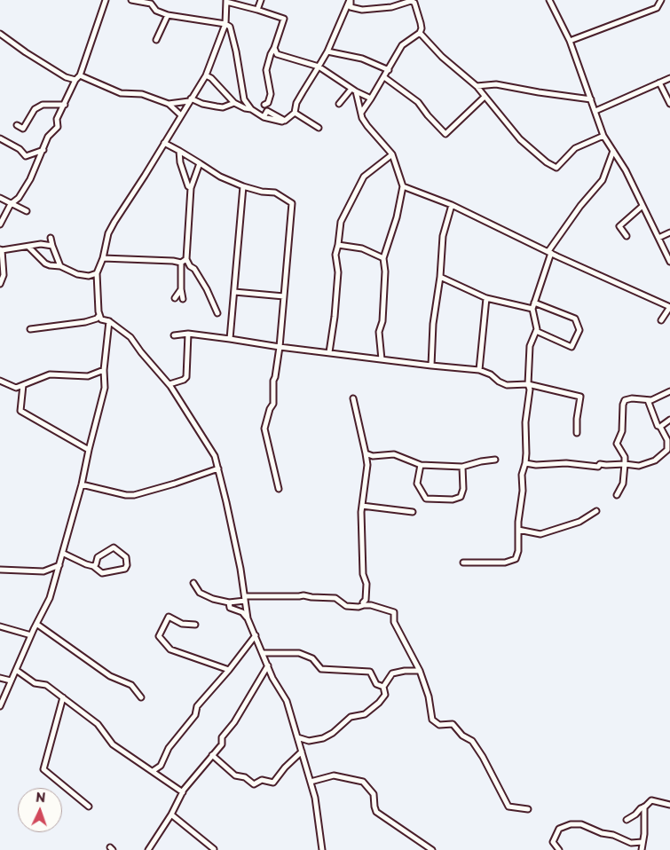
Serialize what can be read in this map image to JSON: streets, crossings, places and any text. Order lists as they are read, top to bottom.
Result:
{
  "north": "top"
}
